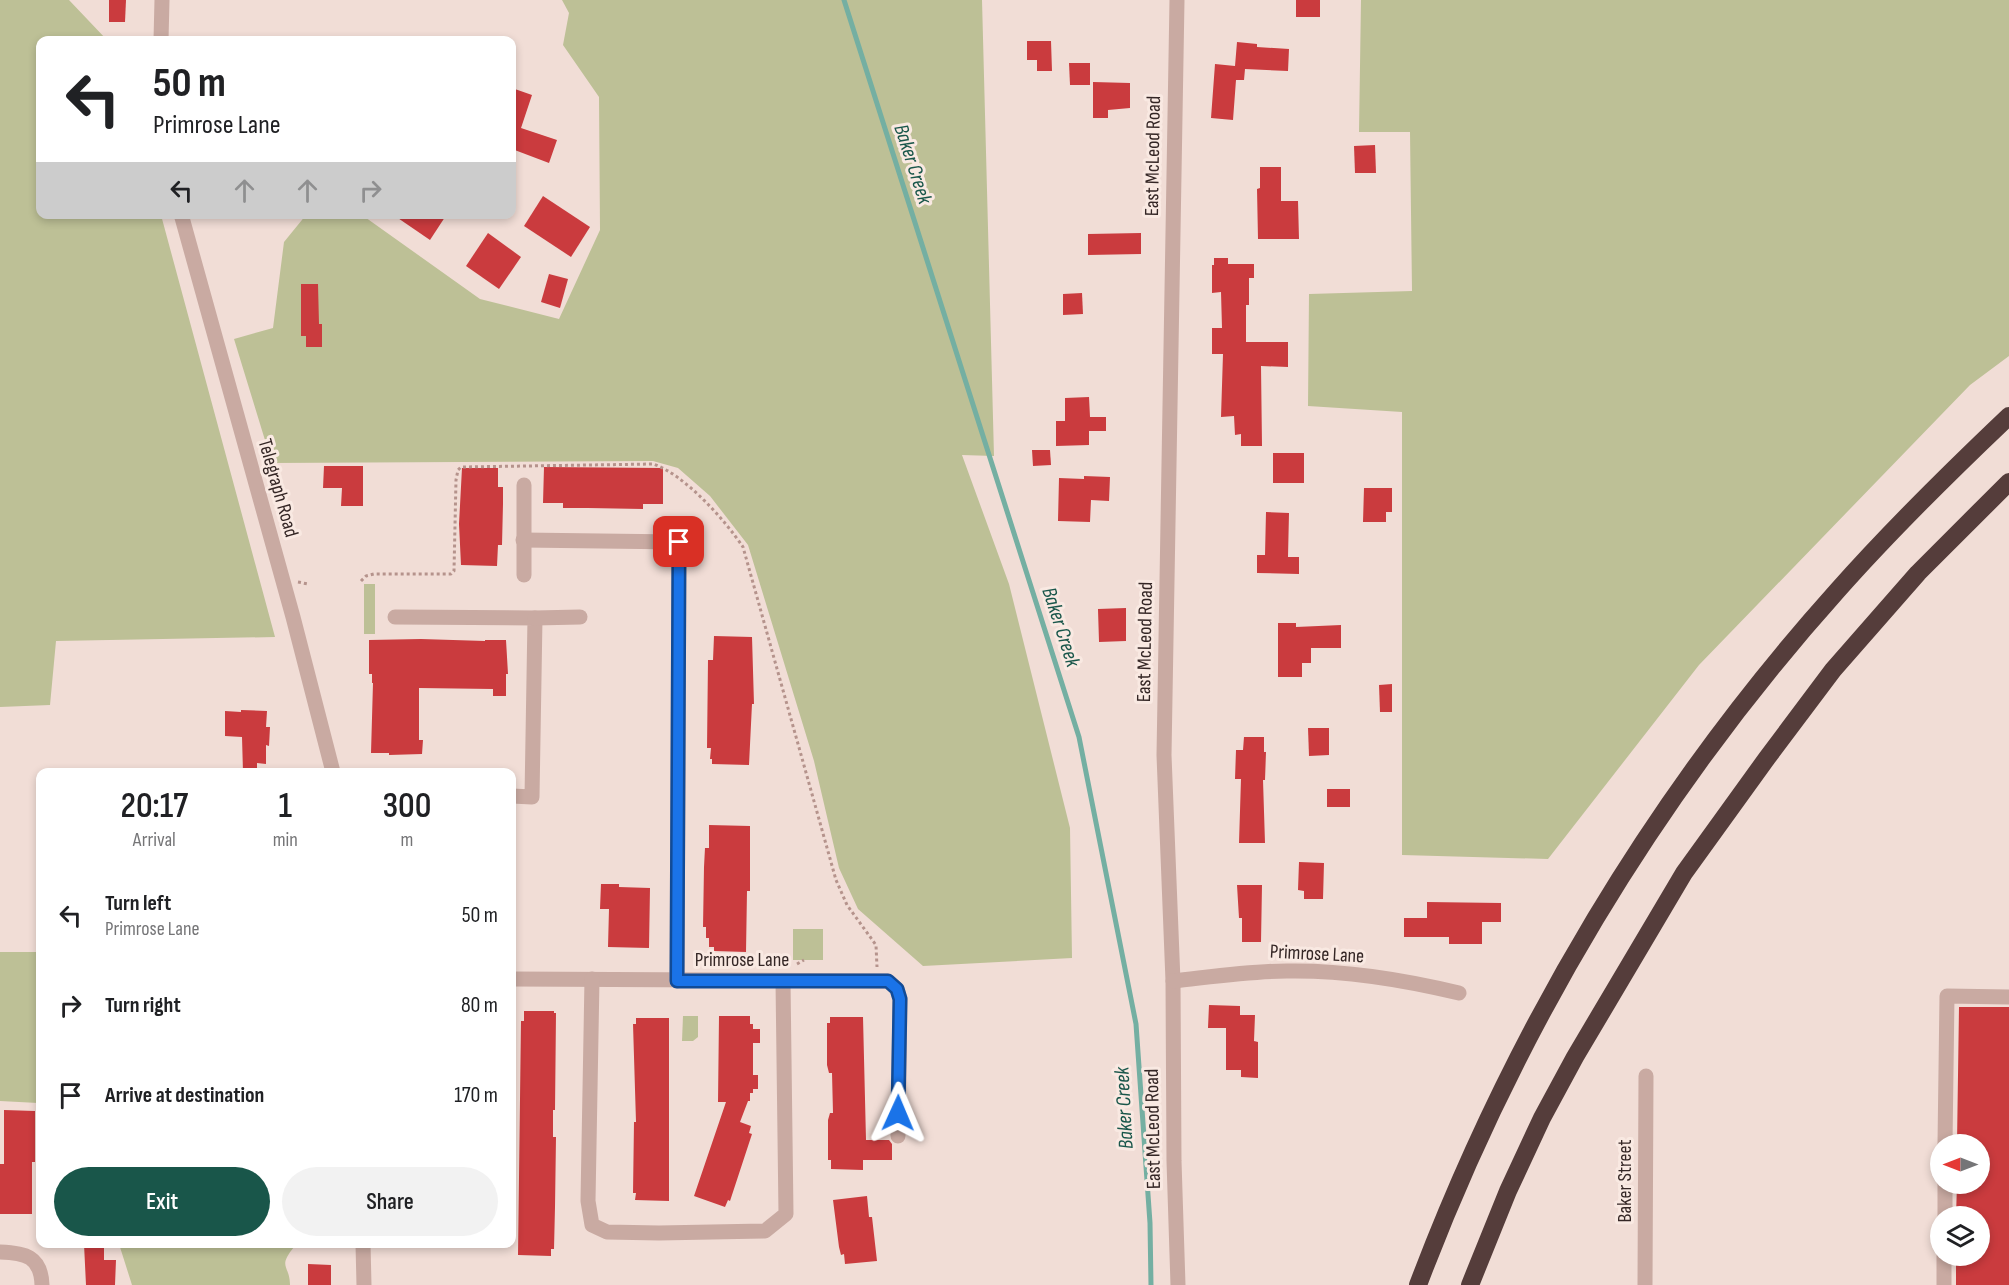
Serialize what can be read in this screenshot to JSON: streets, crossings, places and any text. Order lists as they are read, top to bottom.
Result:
{
  "streets": {
    "street": [
      "East McLeod Road",
      "Telegraph Road",
      "Primrose Lane",
      "Baker Street"
    ]
  },
  "crossings": [
    ["East McLeod Road", "Primrose Lane"]
  ],
  "water": ["Baker Creek"],
  "north": "left",
  "page": {
    "turn": ["50 m", "Primrose Lane"],
    "eta": [
      "20:17",
      "Arrival",
      "1",
      "min",
      "300",
      "m"
    ],
    "list": [
      {
        "name": "Turn left",
        "note": "Primrose Lane",
        "value": "50 m"
      },
      {
        "name": "Turn right",
        "value": "80 m"
      },
      {
        "name": "Arrive at destination",
        "value": "170 m"
      }
    ],
    "buttons": ["Exit", "Share"]
  }
}
